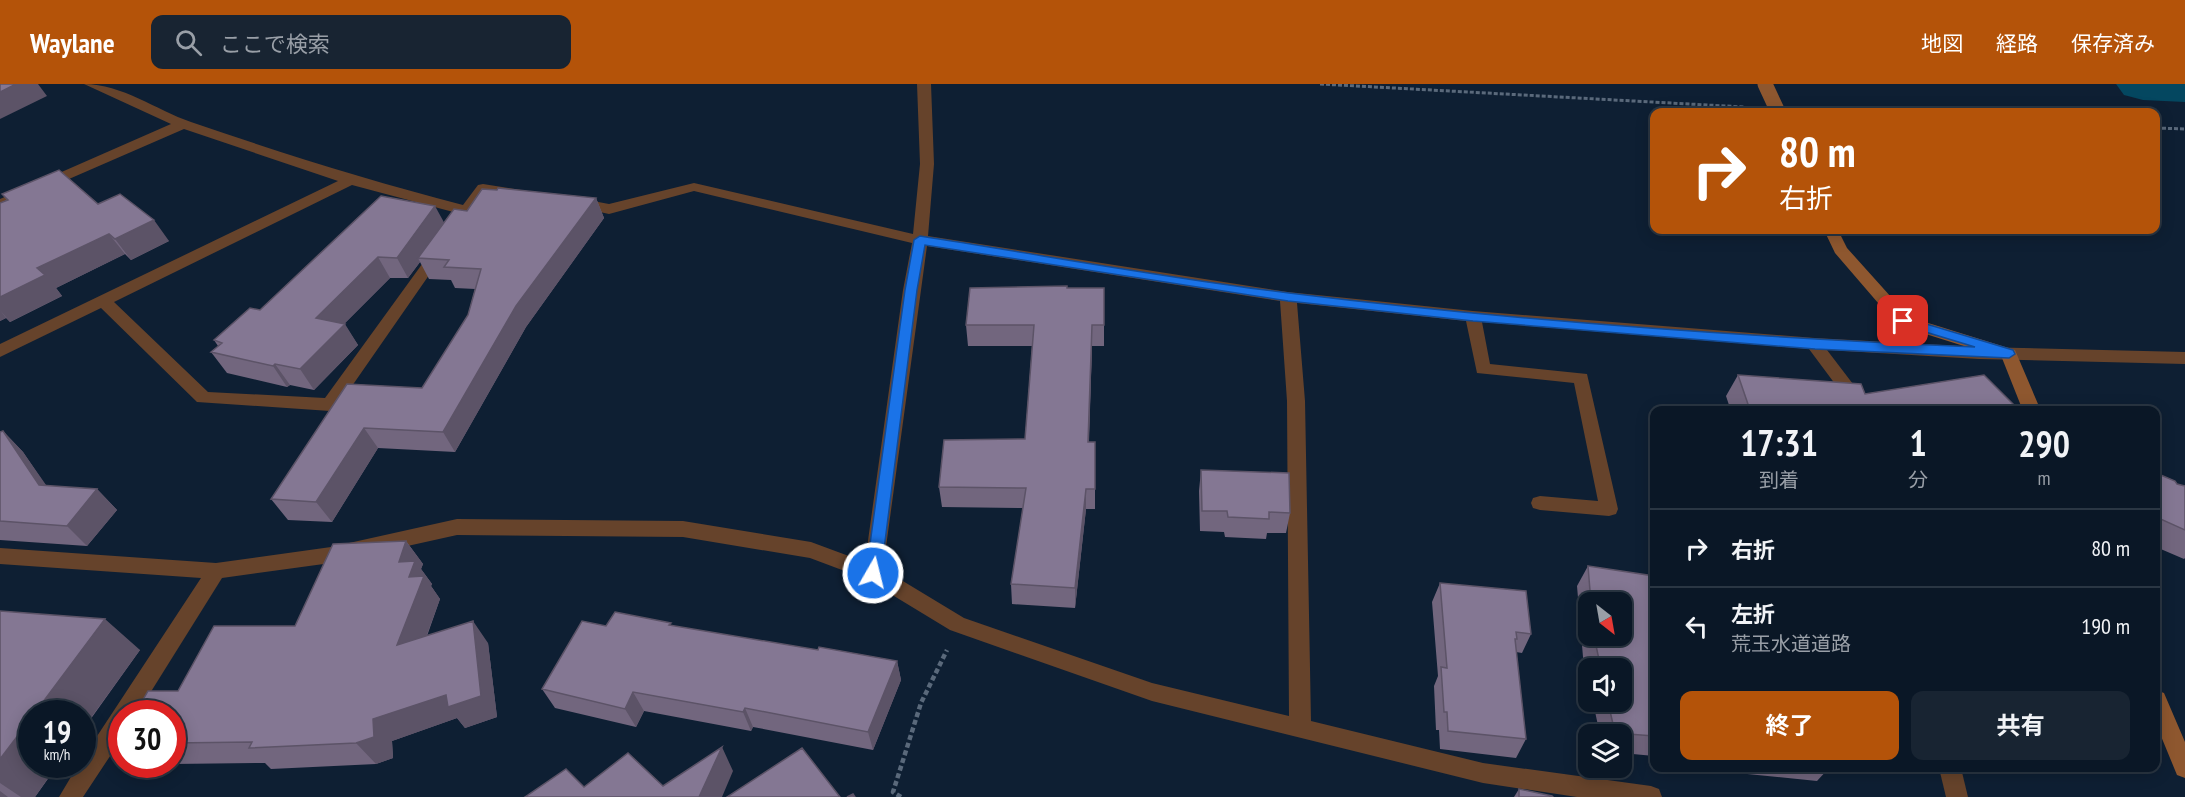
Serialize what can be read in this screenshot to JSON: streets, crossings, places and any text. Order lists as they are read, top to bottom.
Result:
{
  "north": "bottom right",
  "page": {
    "header": "Waylane",
    "search": "ここで検索",
    "nav": ["地図", "経路", "保存済み"],
    "turn": ["80 m", "右折"],
    "eta": [
      "17:31",
      "到着",
      "1",
      "分",
      "290",
      "m"
    ],
    "list": [
      {
        "name": "右折",
        "value": "80 m"
      },
      {
        "name": "左折",
        "note": "荒玉水道道路",
        "value": "190 m"
      }
    ],
    "buttons": ["終了", "共有"],
    "speed": "19 km/h",
    "limit": "30"
  }
}
